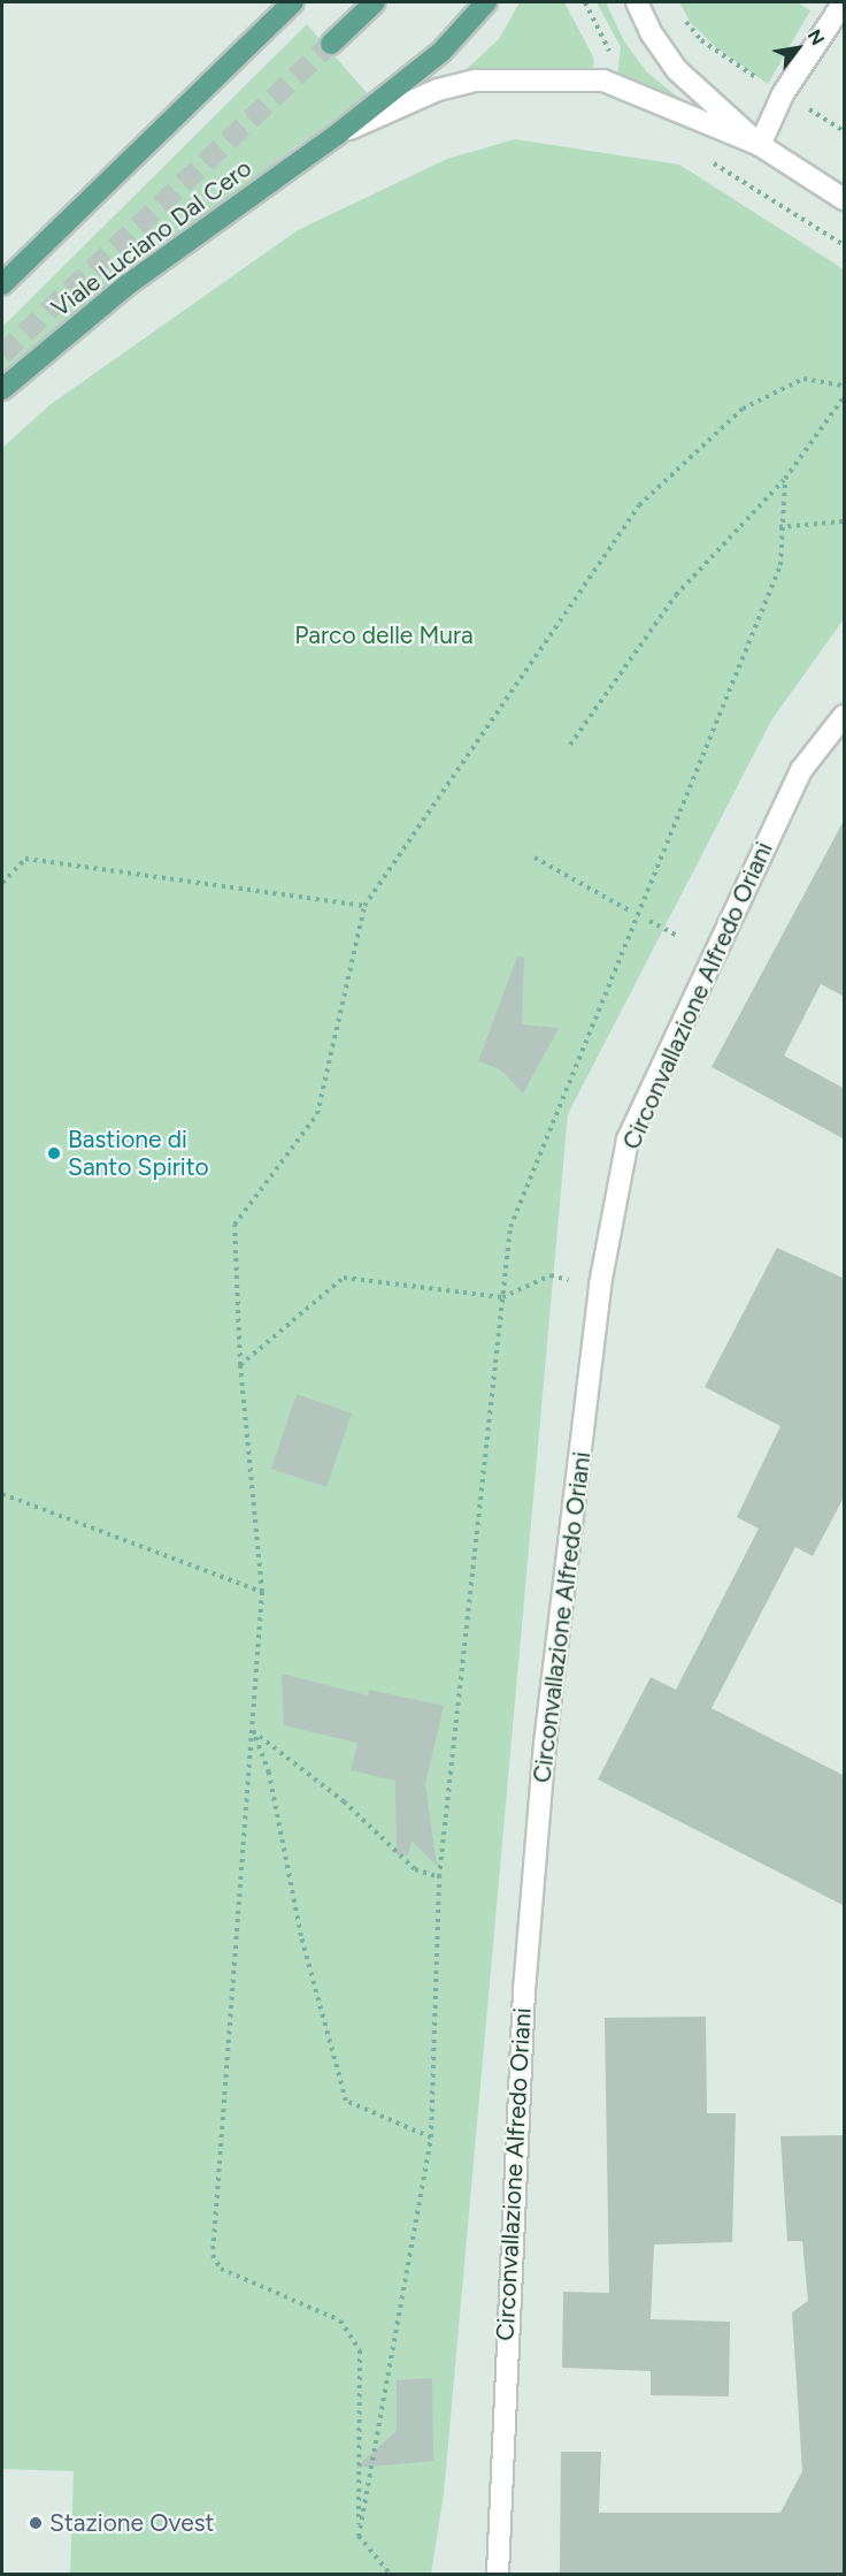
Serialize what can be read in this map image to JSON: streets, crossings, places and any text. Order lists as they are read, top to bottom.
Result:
{
  "streets": {
    "main road": ["Viale Luciano Dal Cero"],
    "street": ["Circonvallazione Alfredo Oriani"]
  },
  "parks": ["Parco delle Mura"],
  "places": ["Bastione di Santo Spirito", "Stazione Ovest"],
  "north": "top right"
}
